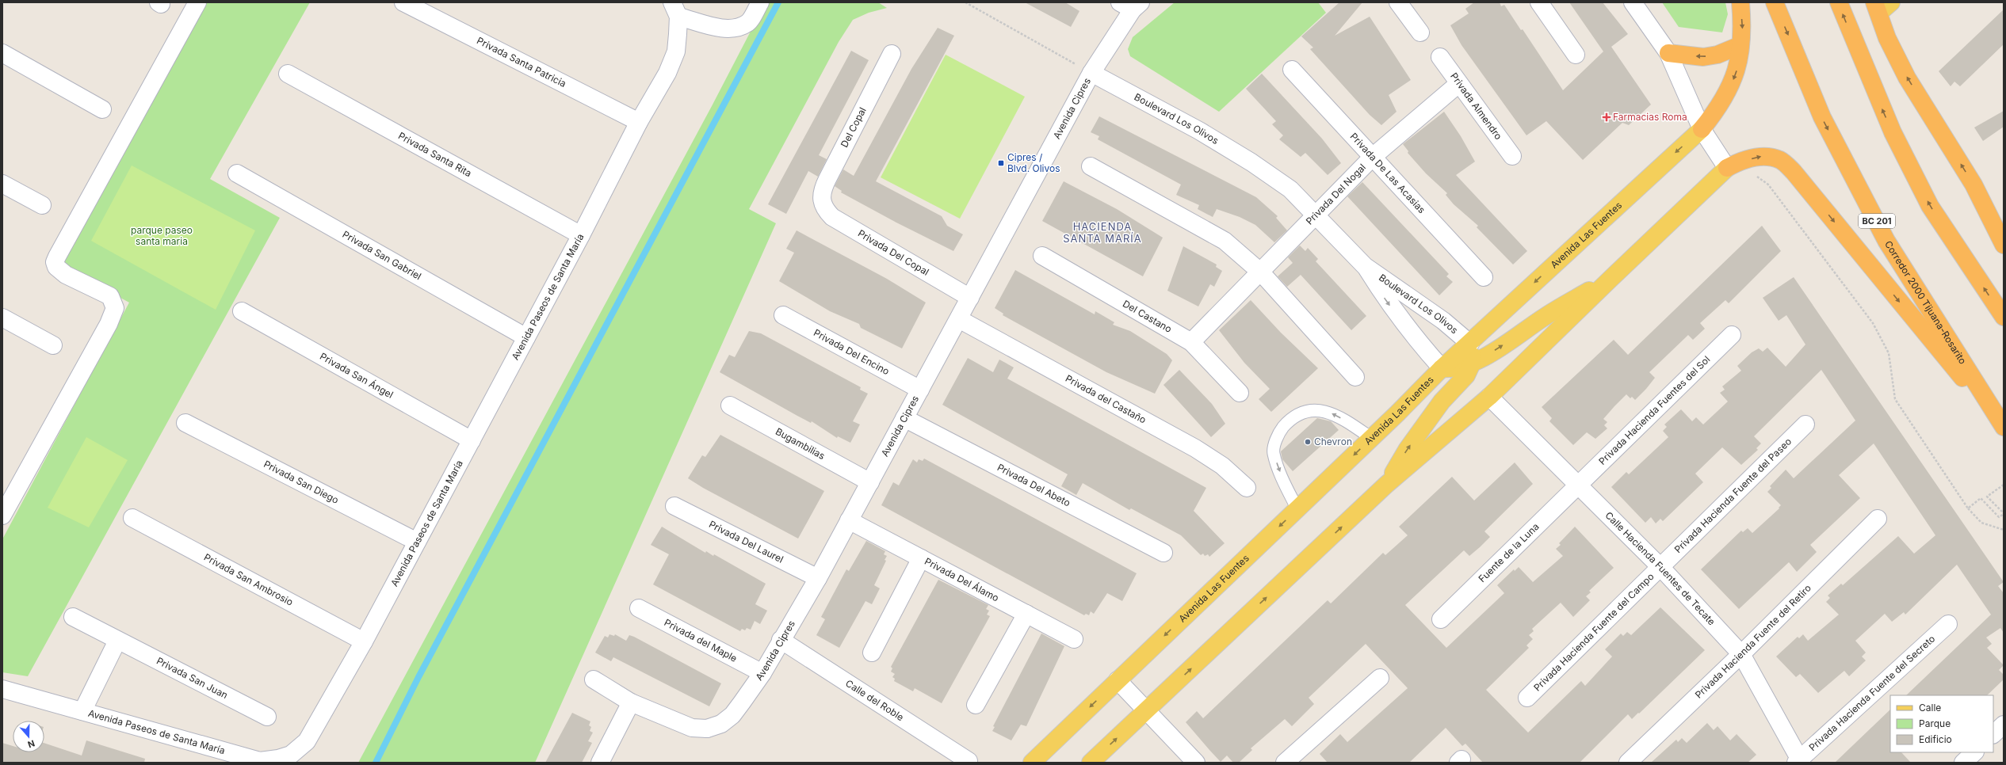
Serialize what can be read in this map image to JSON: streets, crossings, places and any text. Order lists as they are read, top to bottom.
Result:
{
  "streets": {
    "highway": ["BC 201", "Corredor 2000 Tijuana-Rosarito"],
    "main road": ["Avenida Las Fuentes"],
    "street": [
      "Privada Santa Patricia",
      "Privada Almendro",
      "Avenida Cipres",
      "Boulevard Los Olivos",
      "Del Copal",
      "Privada Santa Rita",
      "Privada De Las Acasias",
      "Privada Del Nogal",
      "Privada Del Copal",
      "Privada San Gabriel",
      "Avenida Paseos de Santa María",
      "Del Castano",
      "Privada Del Encino",
      "Privada San Ángel",
      "Privada del Castaño",
      "Privada Hacienda Fuentes del Sol",
      "Bugambilias",
      "Privada San Diego",
      "Privada Del Abeto",
      "Privada Hacienda Fuente del Paseo",
      "Privada Del Laurel",
      "Fuente de la Luna",
      "Calle Hacienda Fuentes de Tecate",
      "Privada San Ambrosio",
      "Privada Del Álamo",
      "Privada Hacienda Fuente del Campo",
      "Privada del Maple",
      "Privada Hacienda Fuente del Retiro",
      "Privada San Juan",
      "Privada Hacienda Fuente del Secreto",
      "Calle del Roble"
    ]
  },
  "crossings": [
    ["Privada Santa Patricia", "Avenida Paseos de Santa María"],
    ["Privada Almendro", "Privada Del Nogal"],
    ["Avenida Cipres", "Boulevard Los Olivos"],
    ["Avenida Cipres", "Privada Del Copal"],
    ["Avenida Cipres", "Privada Del Encino"],
    ["Avenida Cipres", "Privada del Castaño"],
    ["Avenida Cipres", "Bugambilias"],
    ["Avenida Cipres", "Privada Del Abeto"],
    ["Avenida Cipres", "Privada Del Laurel"],
    ["Avenida Cipres", "Privada Del Álamo"],
    ["Avenida Cipres", "Privada del Maple"],
    ["Avenida Cipres", "Calle del Roble"],
    ["Boulevard Los Olivos", "Privada Del Nogal"],
    ["Boulevard Los Olivos", "Avenida Las Fuentes"],
    ["Del Copal", "Privada Del Copal"],
    ["Privada Santa Rita", "Avenida Paseos de Santa María"],
    ["Privada De Las Acasias", "Privada Del Nogal"],
    ["Privada Del Nogal", "Del Castano"],
    ["Privada San Gabriel", "Avenida Paseos de Santa María"],
    ["Avenida Paseos de Santa María", "Privada San Ángel"],
    ["Avenida Paseos de Santa María", "Privada San Diego"],
    ["Avenida Paseos de Santa María", "Privada San Ambrosio"],
    ["Privada Hacienda Fuentes del Sol", "Fuente de la Luna"],
    ["Privada Hacienda Fuentes del Sol", "Calle Hacienda Fuentes de Tecate"],
    ["Privada Hacienda Fuente del Paseo", "Calle Hacienda Fuentes de Tecate"],
    ["Privada Hacienda Fuente del Paseo", "Privada Hacienda Fuente del Campo"],
    ["Fuente de la Luna", "Calle Hacienda Fuentes de Tecate"],
    ["Calle Hacienda Fuentes de Tecate", "Privada Hacienda Fuente del Campo"],
    ["Calle Hacienda Fuentes de Tecate", "Privada Hacienda Fuente del Retiro"],
    ["Calle Hacienda Fuentes de Tecate", "Privada Hacienda Fuente del Secreto"]
  ],
  "districts": ["HACIENDA SANTA MARÍA"],
  "parks": ["parque paseo santa maria"],
  "places": {
    "health": ["Farmacias Roma"],
    "transit": ["Cipres / Blvd. Olivos"],
    "other": ["Chevron"]
  },
  "legend": ["Calle", "Parque", "Edificio"],
  "north": "bottom"
}
